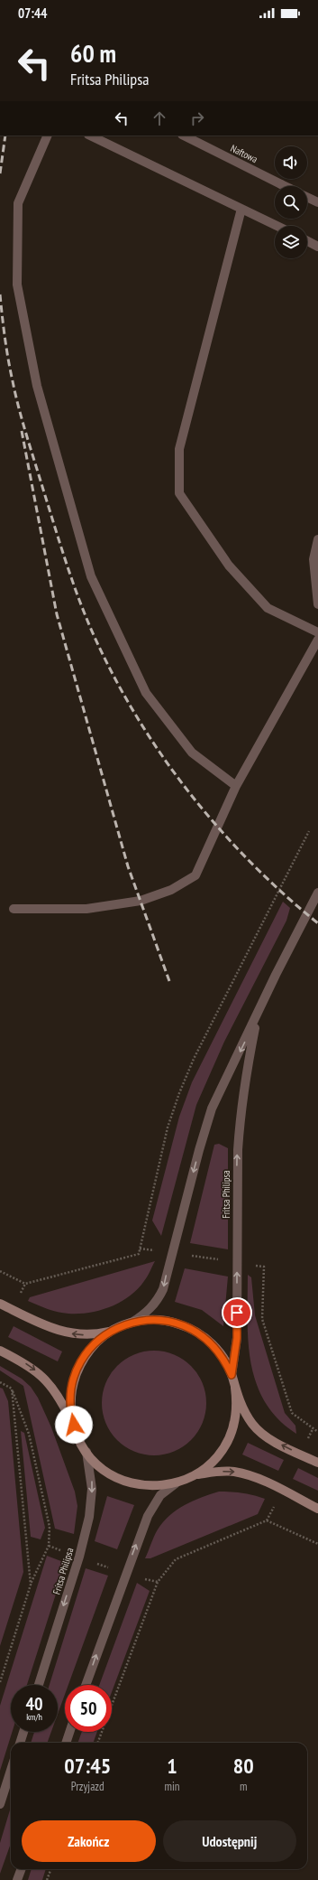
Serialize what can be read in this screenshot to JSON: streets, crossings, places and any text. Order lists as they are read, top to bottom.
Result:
{
  "streets": {
    "street": ["Naftowa", "Fritsa Philipsa"]
  },
  "page": {
    "status": "07:44",
    "turn": ["60 m", "Fritsa Philipsa"],
    "speed": "40 km/h",
    "limit": "50",
    "eta": [
      "07:45",
      "Przyjazd",
      "1",
      "min",
      "80",
      "m"
    ],
    "buttons": ["Zakończ", "Udostępnij"]
  }
}
